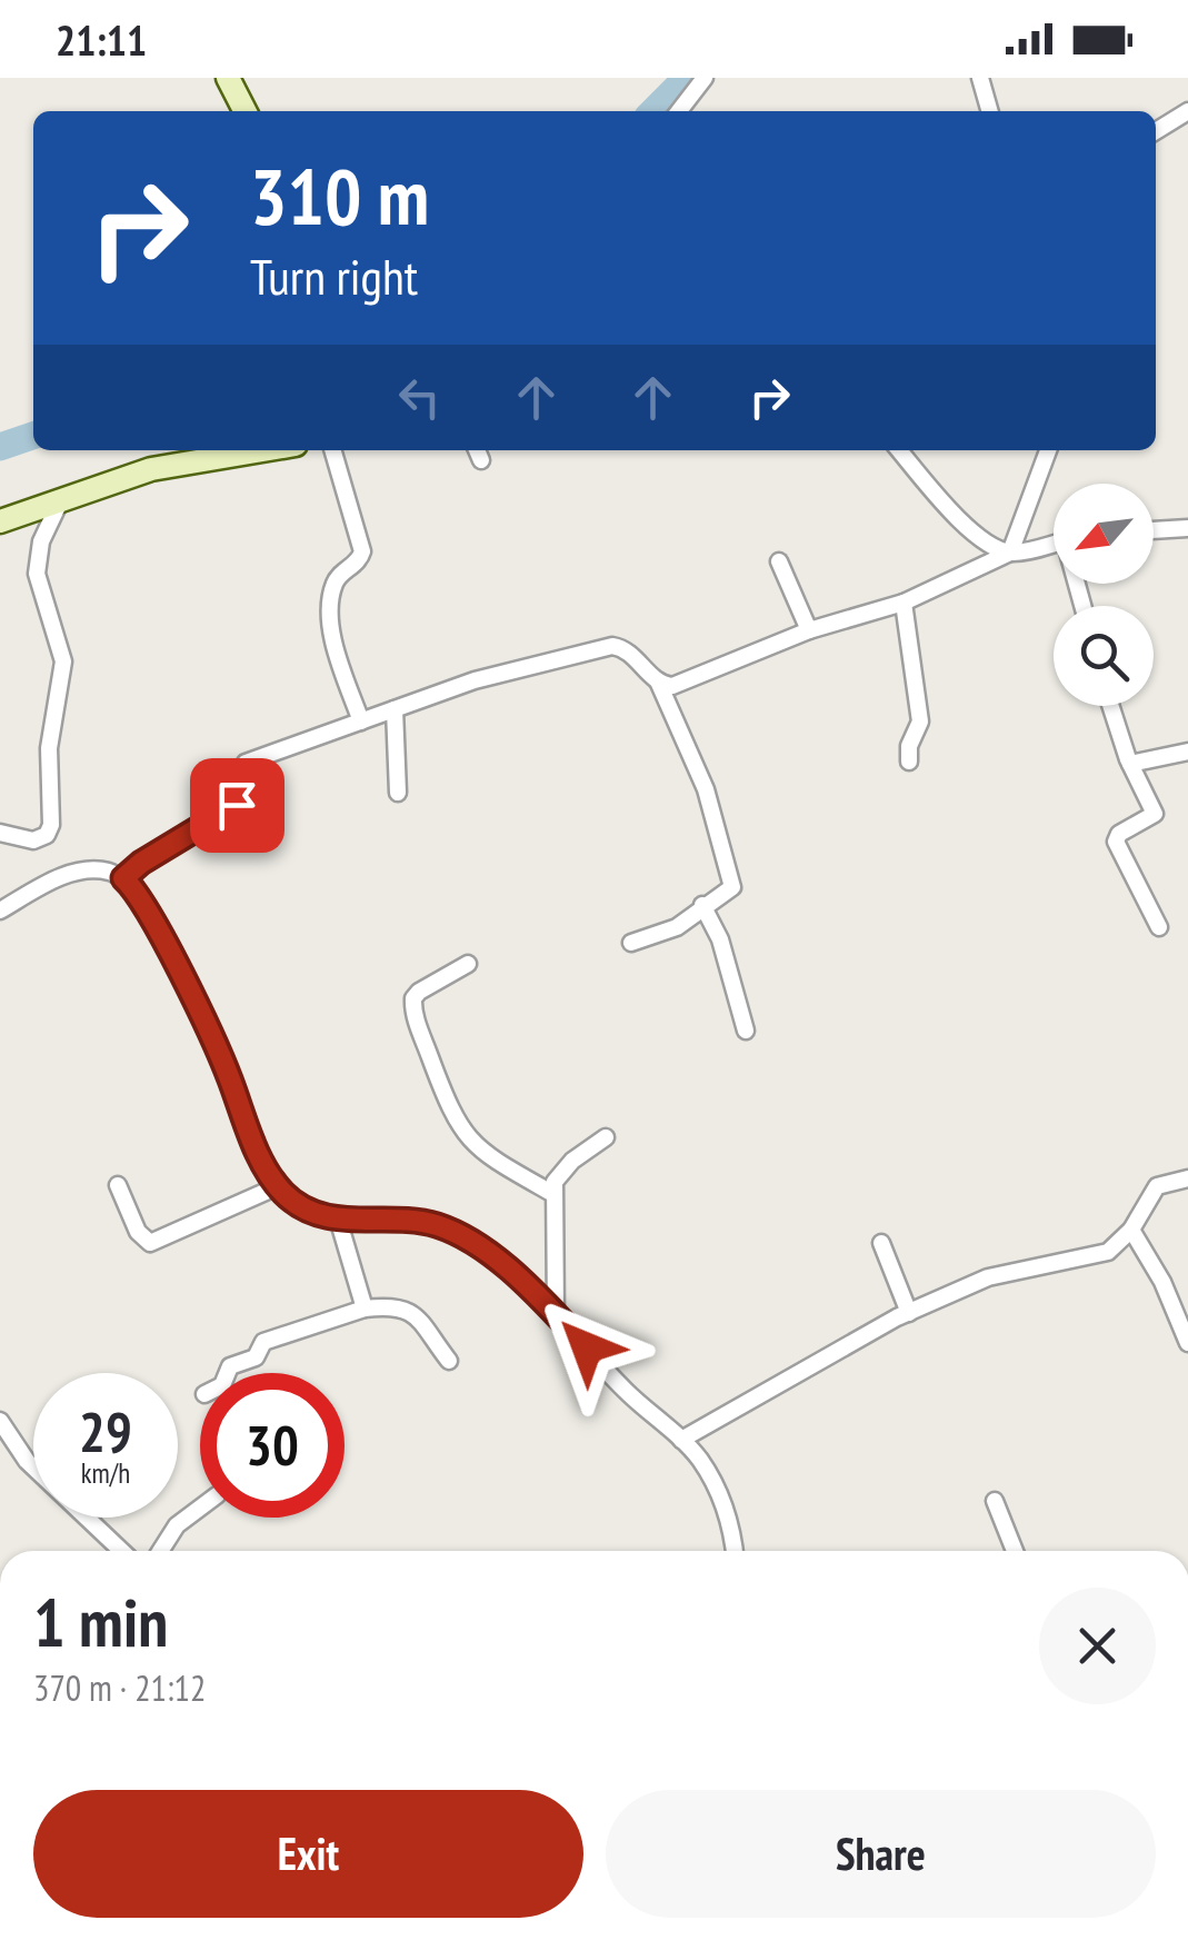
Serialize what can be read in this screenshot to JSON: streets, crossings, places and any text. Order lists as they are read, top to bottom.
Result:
{
  "north": "bottom left",
  "page": {
    "status": "21:11",
    "turn": ["310 m", "Turn right"],
    "speed": "29 km/h",
    "limit": "30",
    "heading": ["1 min", "370 m · 21:12"],
    "buttons": ["Exit", "Share"]
  }
}
